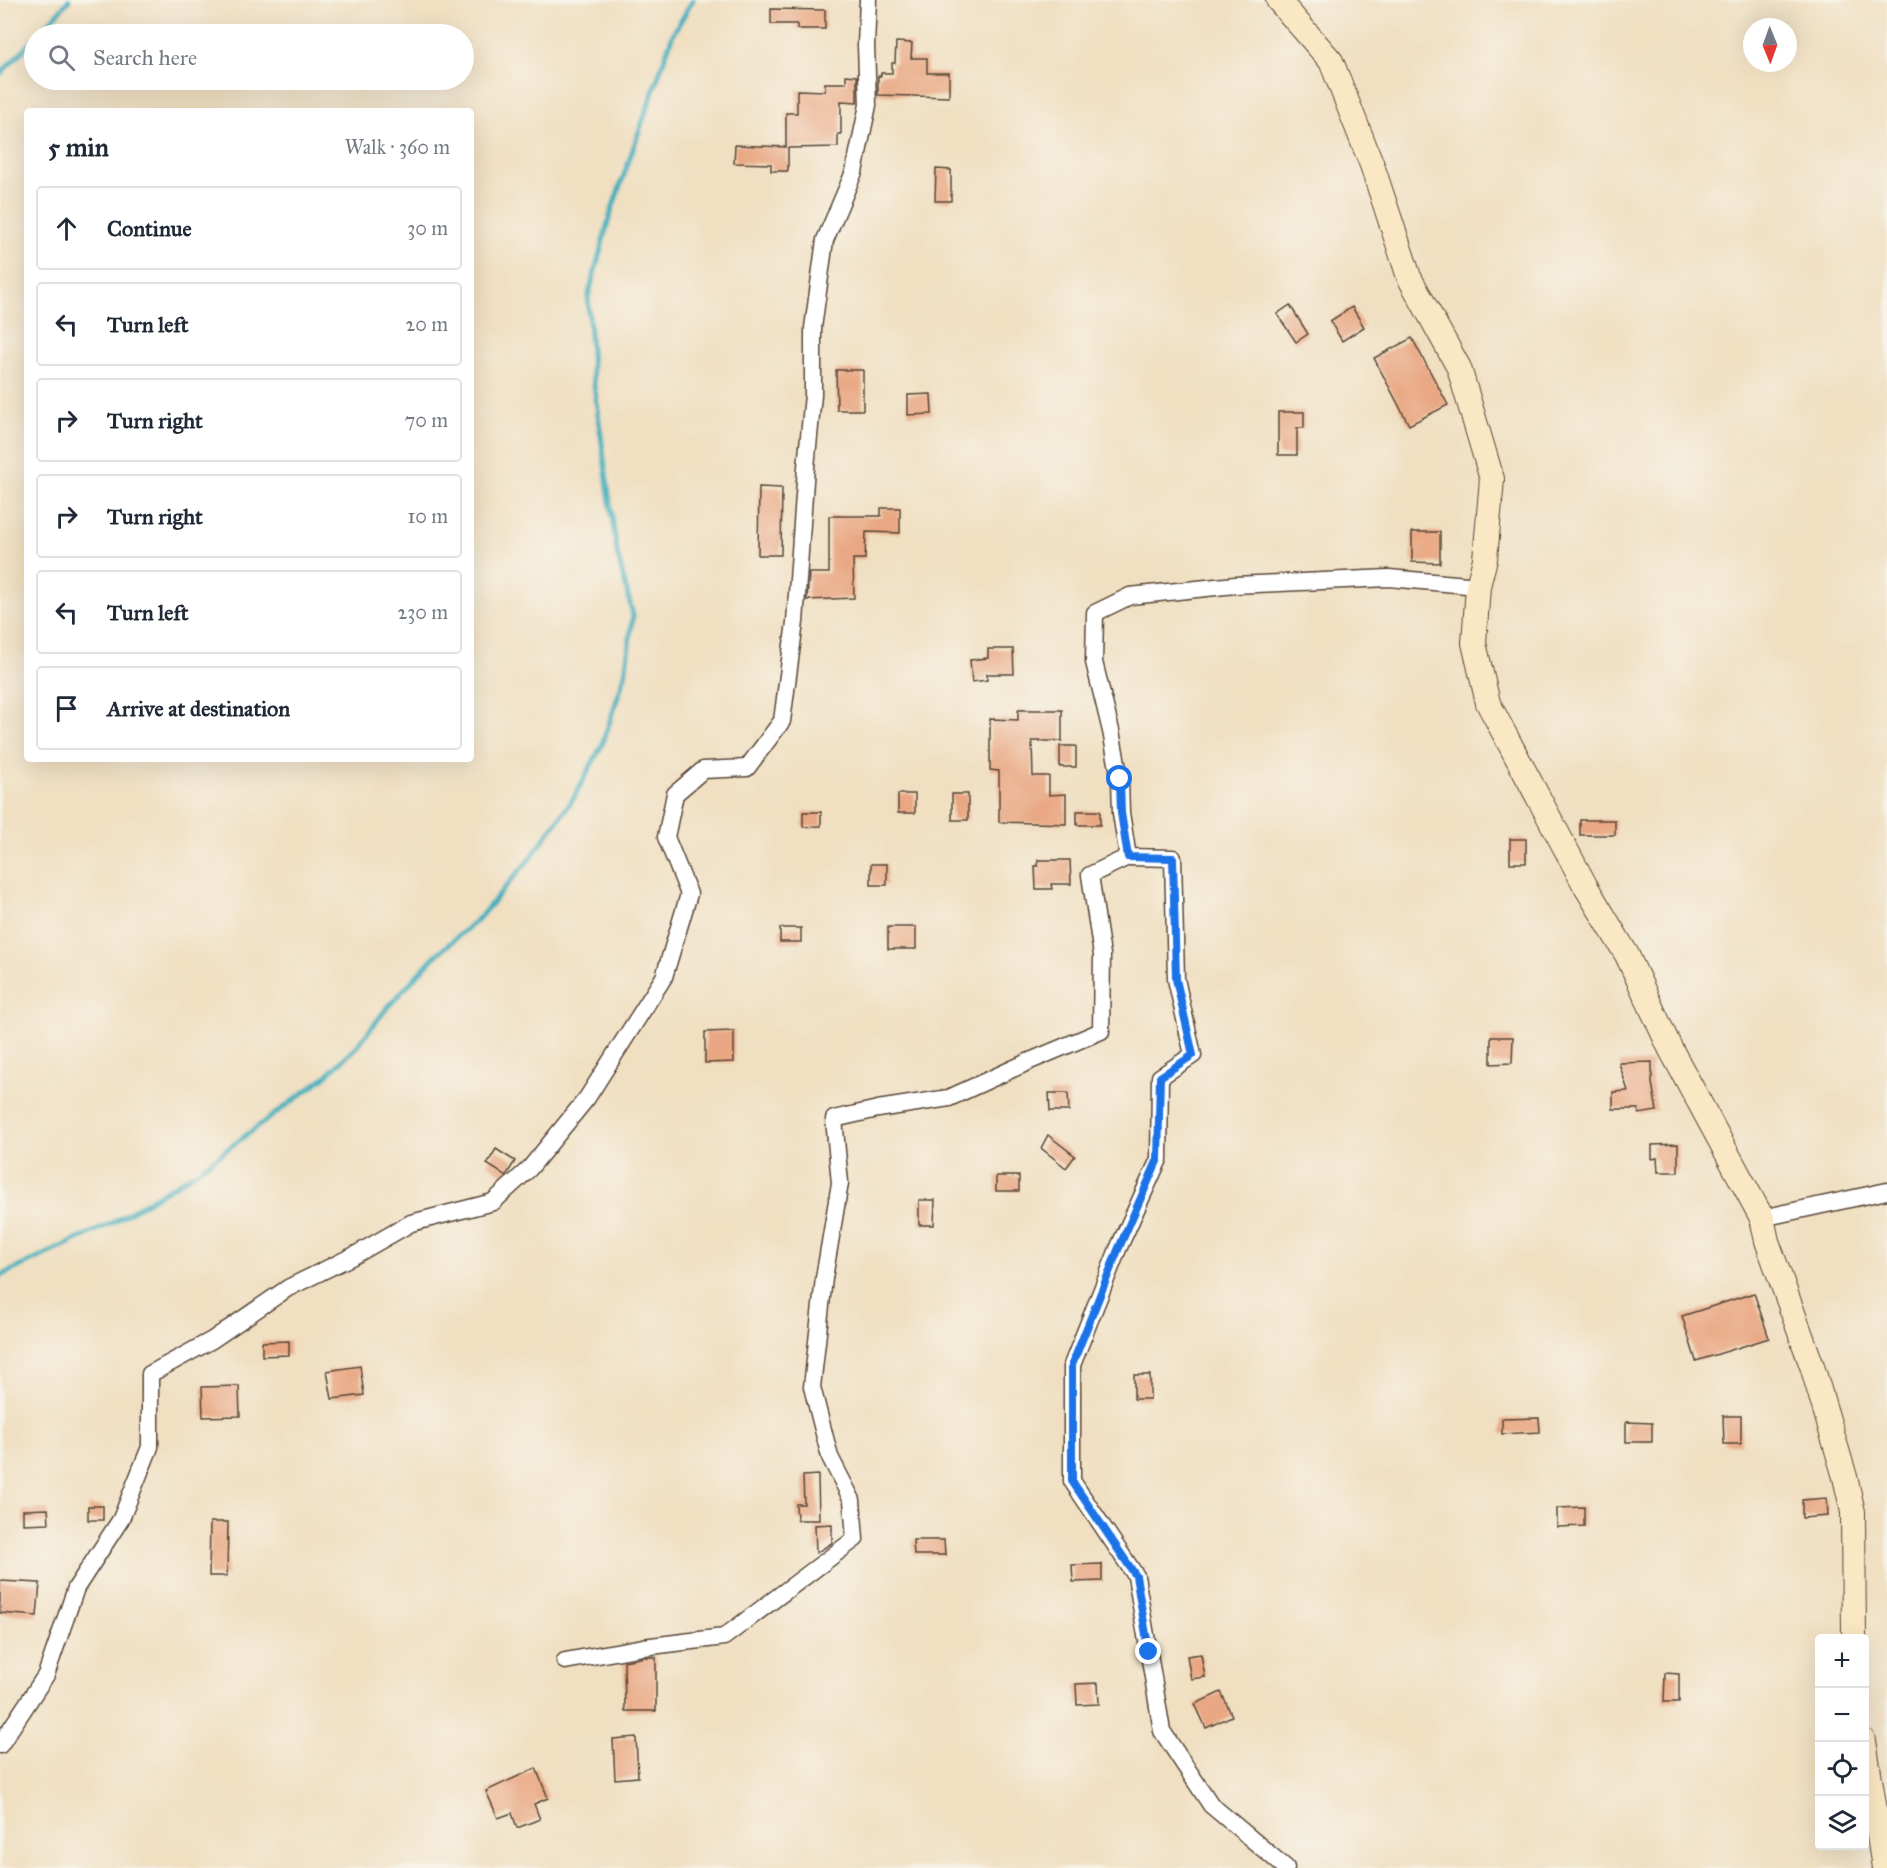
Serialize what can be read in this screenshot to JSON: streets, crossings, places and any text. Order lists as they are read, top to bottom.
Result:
{
  "north": "bottom",
  "page": {
    "search": "Search here",
    "heading": ["5 min", "Walk · 360 m"],
    "list": [
      ["Continue", "30 m"],
      ["Turn left", "20 m"],
      ["Turn right", "70 m"],
      ["Turn right", "10 m"],
      ["Turn left", "230 m"],
      "Arrive at destination"
    ],
    "map_buttons": ["+", "−"]
  }
}
